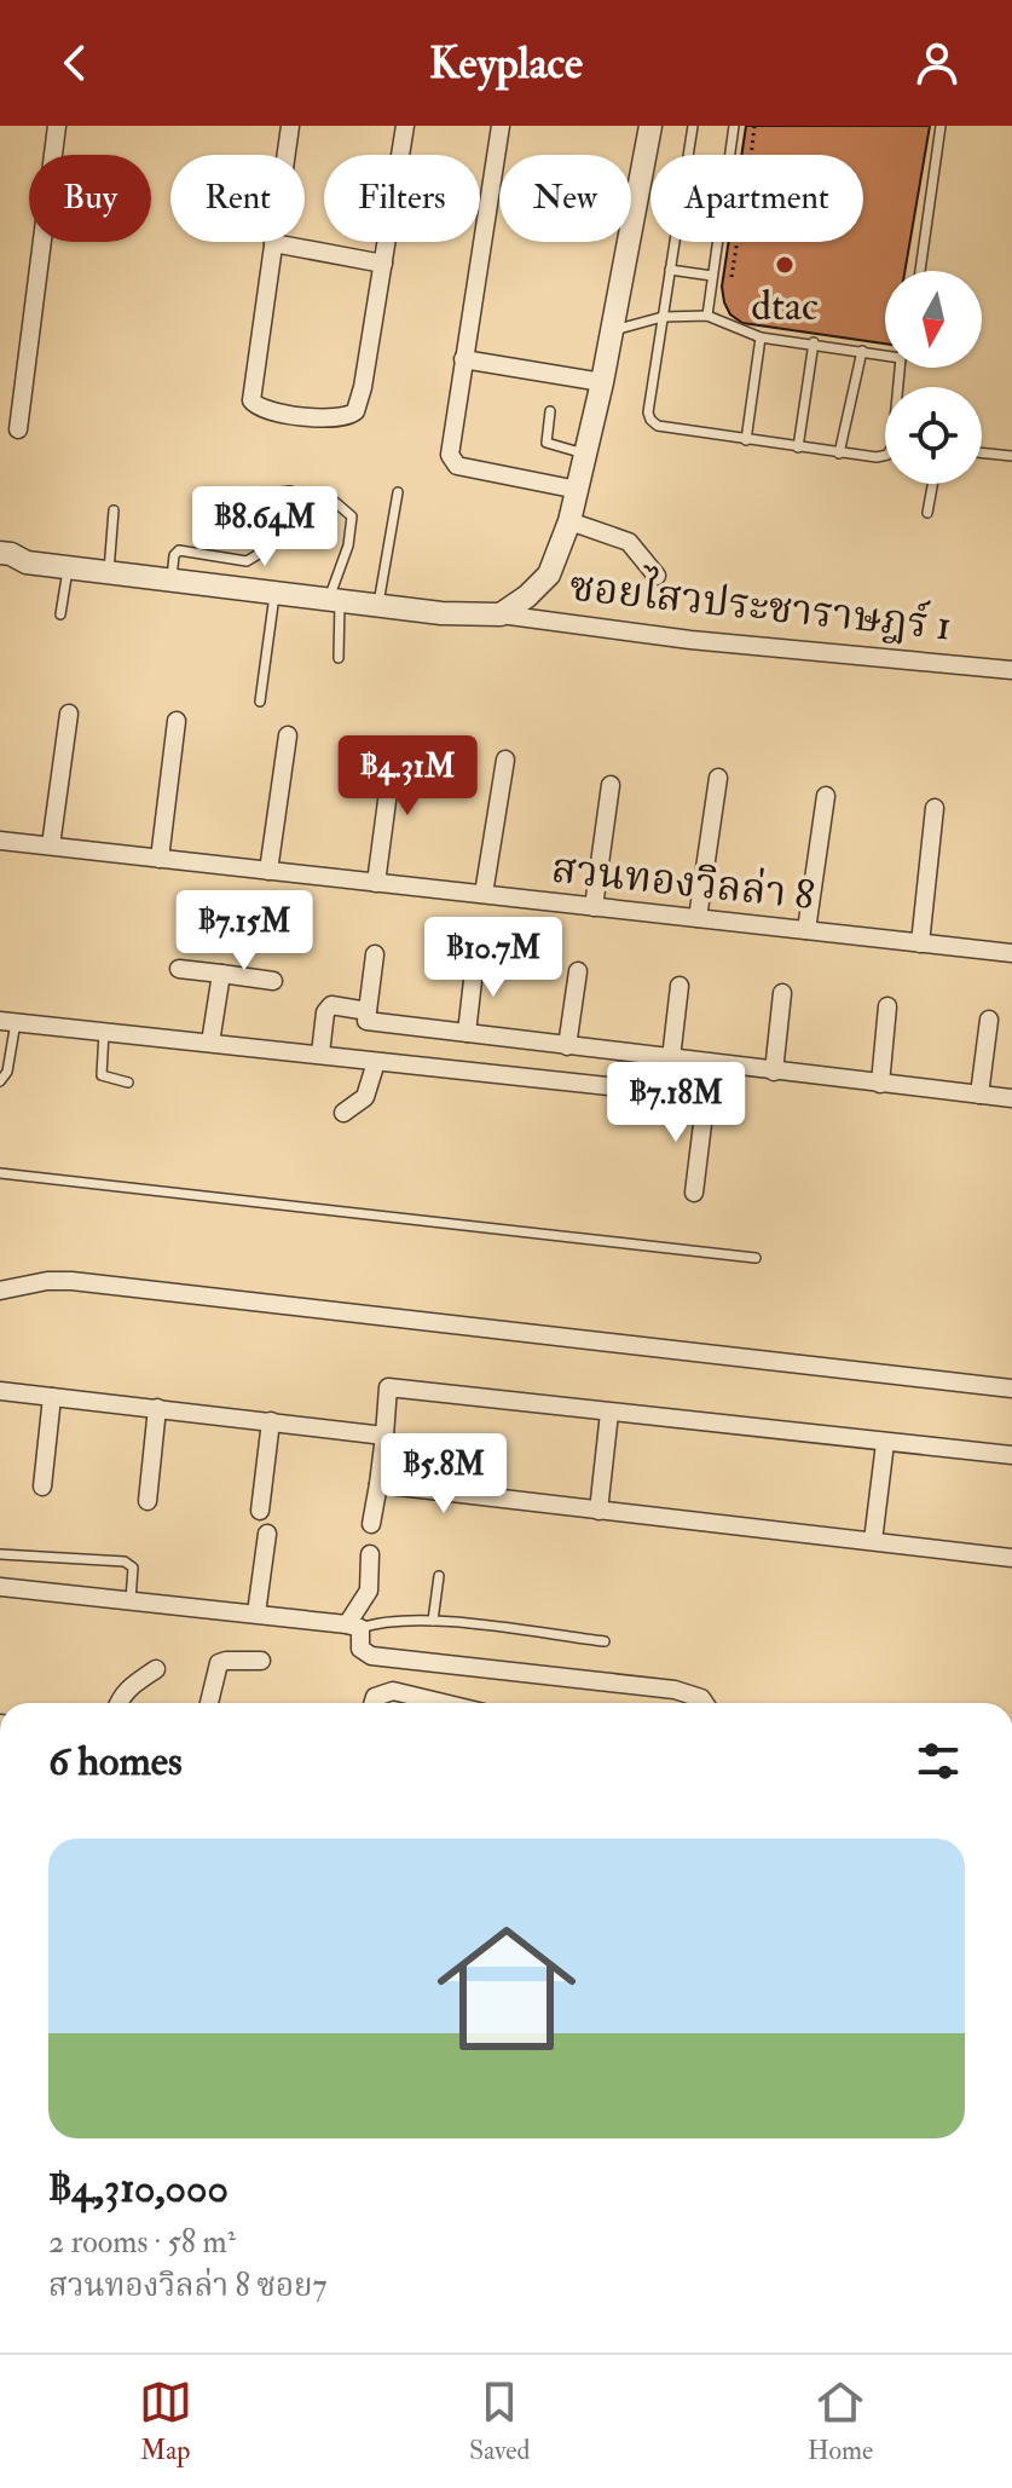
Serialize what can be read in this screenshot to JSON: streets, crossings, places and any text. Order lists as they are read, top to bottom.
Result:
{
  "streets": {
    "street": ["ซอยไสวประชาราษฎร์ 1", "สวนทองวิลล่า 8"]
  },
  "places": ["dtac"],
  "north": "bottom",
  "page": {
    "header": "Keyplace",
    "chip": [
      "Buy",
      "Rent",
      "Filters",
      "New",
      "Apartment"
    ],
    "price": [
      "฿8.64M",
      "฿4.31M",
      "฿7.15M",
      "฿10.7M",
      "฿7.18M",
      "฿5.8M"
    ],
    "heading": "6 homes",
    "list": [
      {
        "name": "฿4,310,000",
        "note": "2 rooms · 58 m² · สวนทองวิลล่า 8 ซอย7"
      }
    ],
    "tabs": ["Map", "Saved", "Home"]
  }
}
